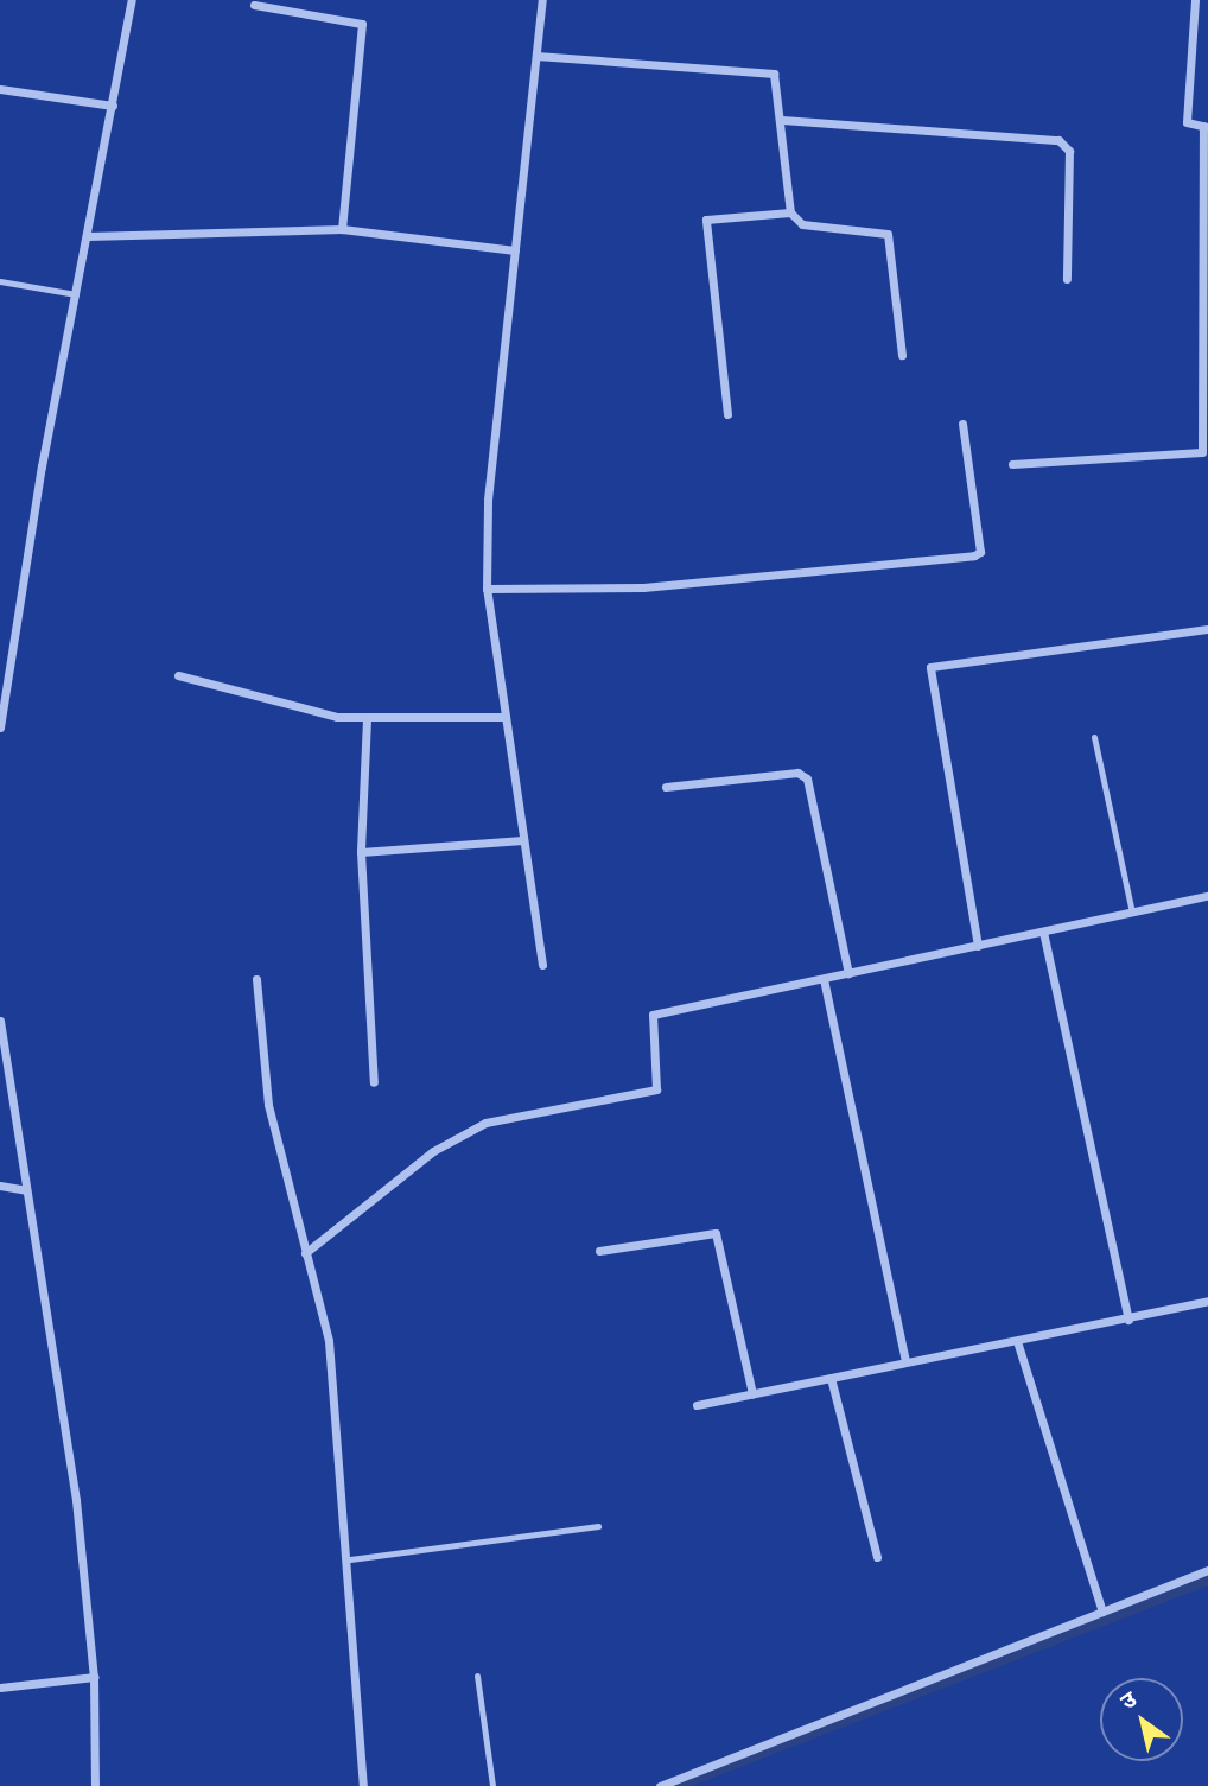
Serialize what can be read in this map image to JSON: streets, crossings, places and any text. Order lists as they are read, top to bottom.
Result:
{
  "north": "top left"
}
